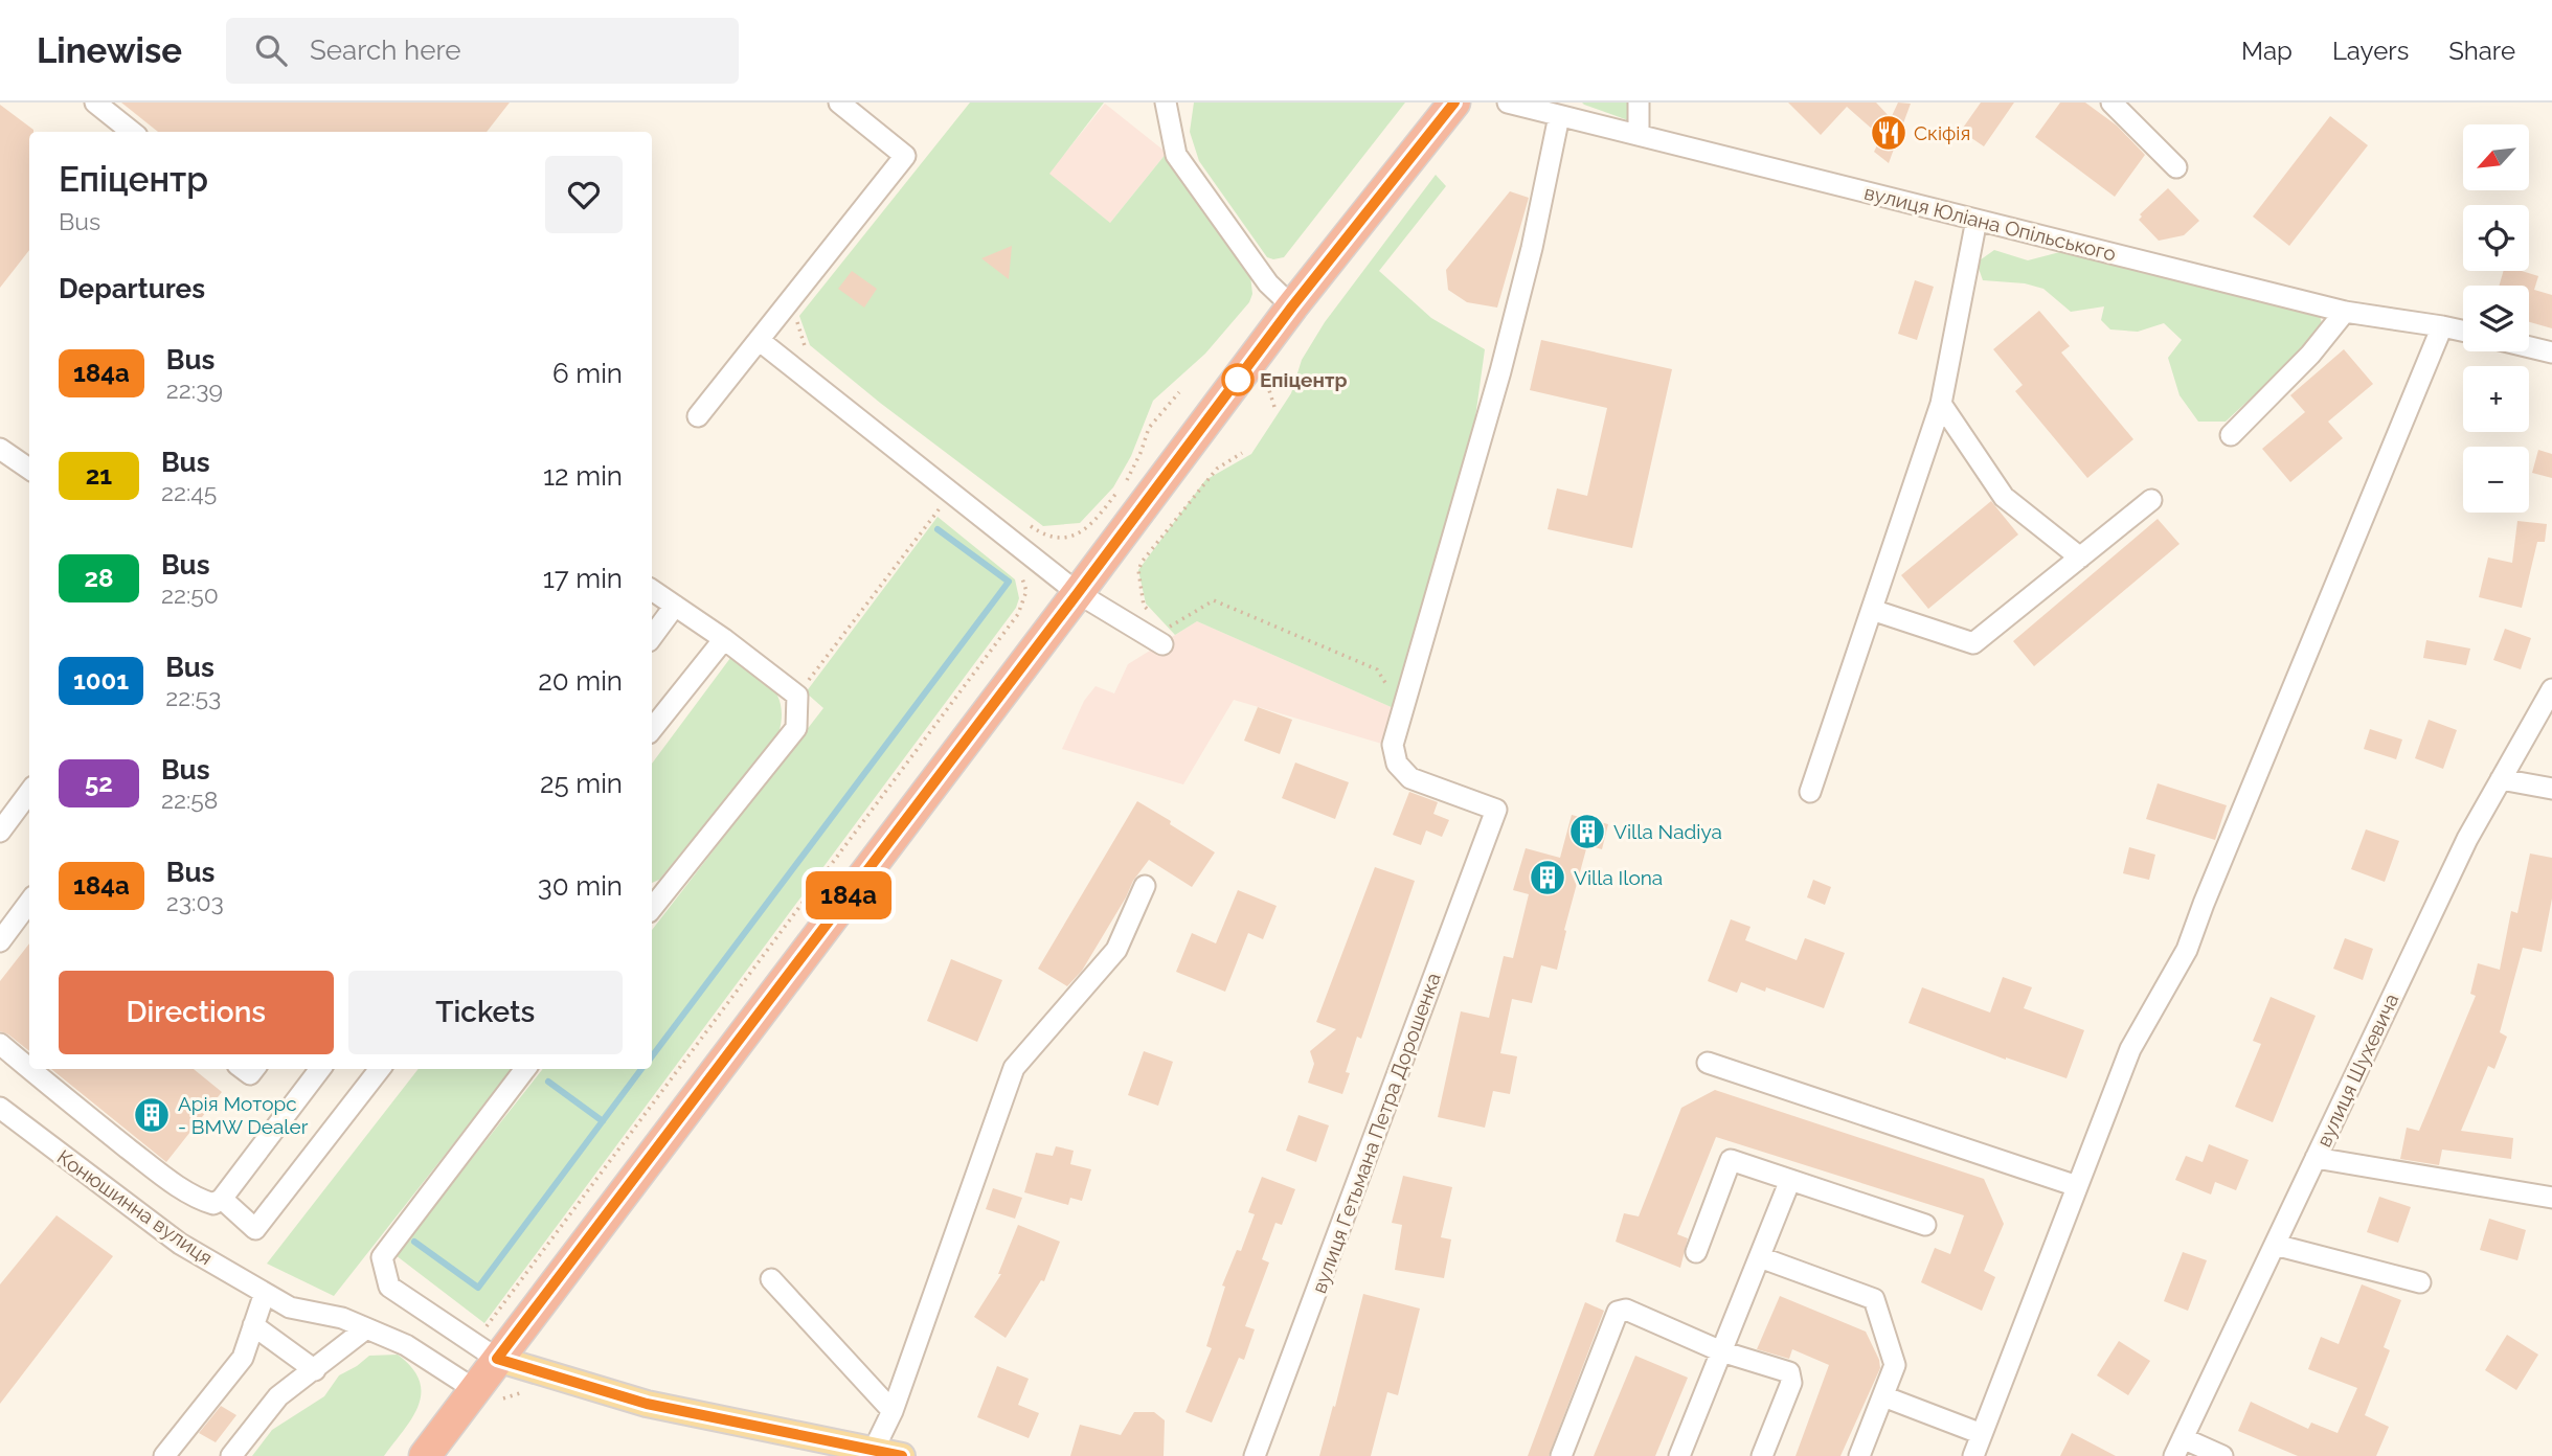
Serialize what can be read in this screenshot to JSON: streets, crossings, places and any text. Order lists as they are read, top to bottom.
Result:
{
  "streets": {
    "street": [
      "вулиця Юліана Опільського",
      "вулиця Шухевича",
      "вулиця Гетьмана Петра Дорошенка",
      "Конюшинна вулиця"
    ]
  },
  "places": {
    "restaurant": ["Скіфія"],
    "other": ["Епіцентр"],
    "building": ["Villa Nadiya", "Villa Ilona", "Арія Моторс - BMW Dealer"]
  },
  "lines": ["bus line 184а"],
  "north": "bottom left",
  "page": {
    "header": "Linewise",
    "search": "Search here",
    "nav": ["Map", "Layers", "Share"],
    "on_map": "184а",
    "map_buttons": ["+", "−"],
    "heading": [
      ["Епіцентр", "Bus"],
      "Departures"
    ],
    "list": [
      {
        "mark": "184а",
        "name": "Bus",
        "note": "22:39",
        "value": "6 min"
      },
      {
        "mark": "21",
        "name": "Bus",
        "note": "22:45",
        "value": "12 min"
      },
      {
        "mark": "28",
        "name": "Bus",
        "note": "22:50",
        "value": "17 min"
      },
      {
        "mark": "1001",
        "name": "Bus",
        "note": "22:53",
        "value": "20 min"
      },
      {
        "mark": "52",
        "name": "Bus",
        "note": "22:58",
        "value": "25 min"
      },
      {
        "mark": "184а",
        "name": "Bus",
        "note": "23:03",
        "value": "30 min"
      }
    ],
    "buttons": ["Directions", "Tickets"]
  }
}
